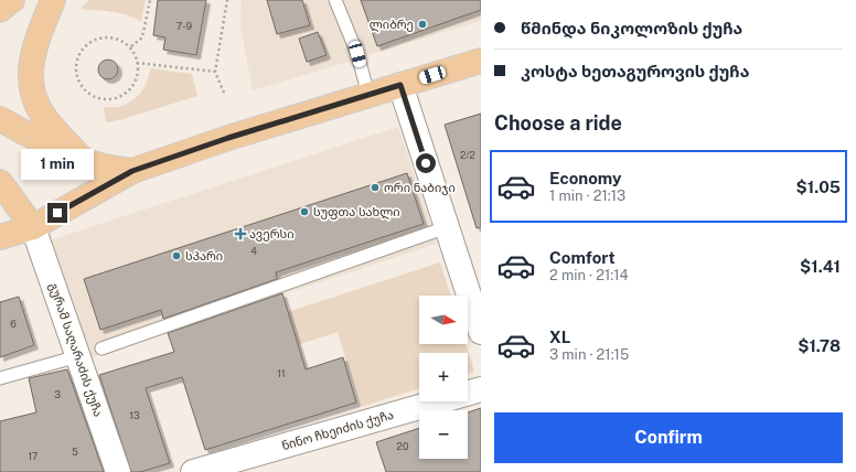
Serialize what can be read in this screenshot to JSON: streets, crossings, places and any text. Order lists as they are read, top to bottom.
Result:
{
  "streets": {
    "street": ["გურამ საღარაძის ქუჩა", "ნინო ჩხეიძის ქუჩა"]
  },
  "places": {
    "other": [
      "ლიბრე",
      "ორი ნაბიჯი",
      "სუფთა სახლი",
      "სპარი"
    ],
    "health": ["ავერსი"]
  },
  "house_numbers": [
    "7-9",
    "2/2",
    "4",
    "6",
    "11",
    "3",
    "13",
    "20",
    "5",
    "17"
  ],
  "north": "right",
  "page": {
    "banner": ["წმინდა ნიკოლოზის ქუჩა", "კოსტა ხეთაგუროვის ქუჩა"],
    "heading": "Choose a ride",
    "bubble": "1 min",
    "list": [
      {
        "name": "Economy",
        "note": "1 min · 21:13",
        "value": "$1.05"
      },
      {
        "name": "Comfort",
        "note": "2 min · 21:14",
        "value": "$1.41"
      },
      {
        "name": "XL",
        "note": "3 min · 21:15",
        "value": "$1.78"
      }
    ],
    "map_buttons": ["+", "−"],
    "buttons": "Confirm"
  }
}
